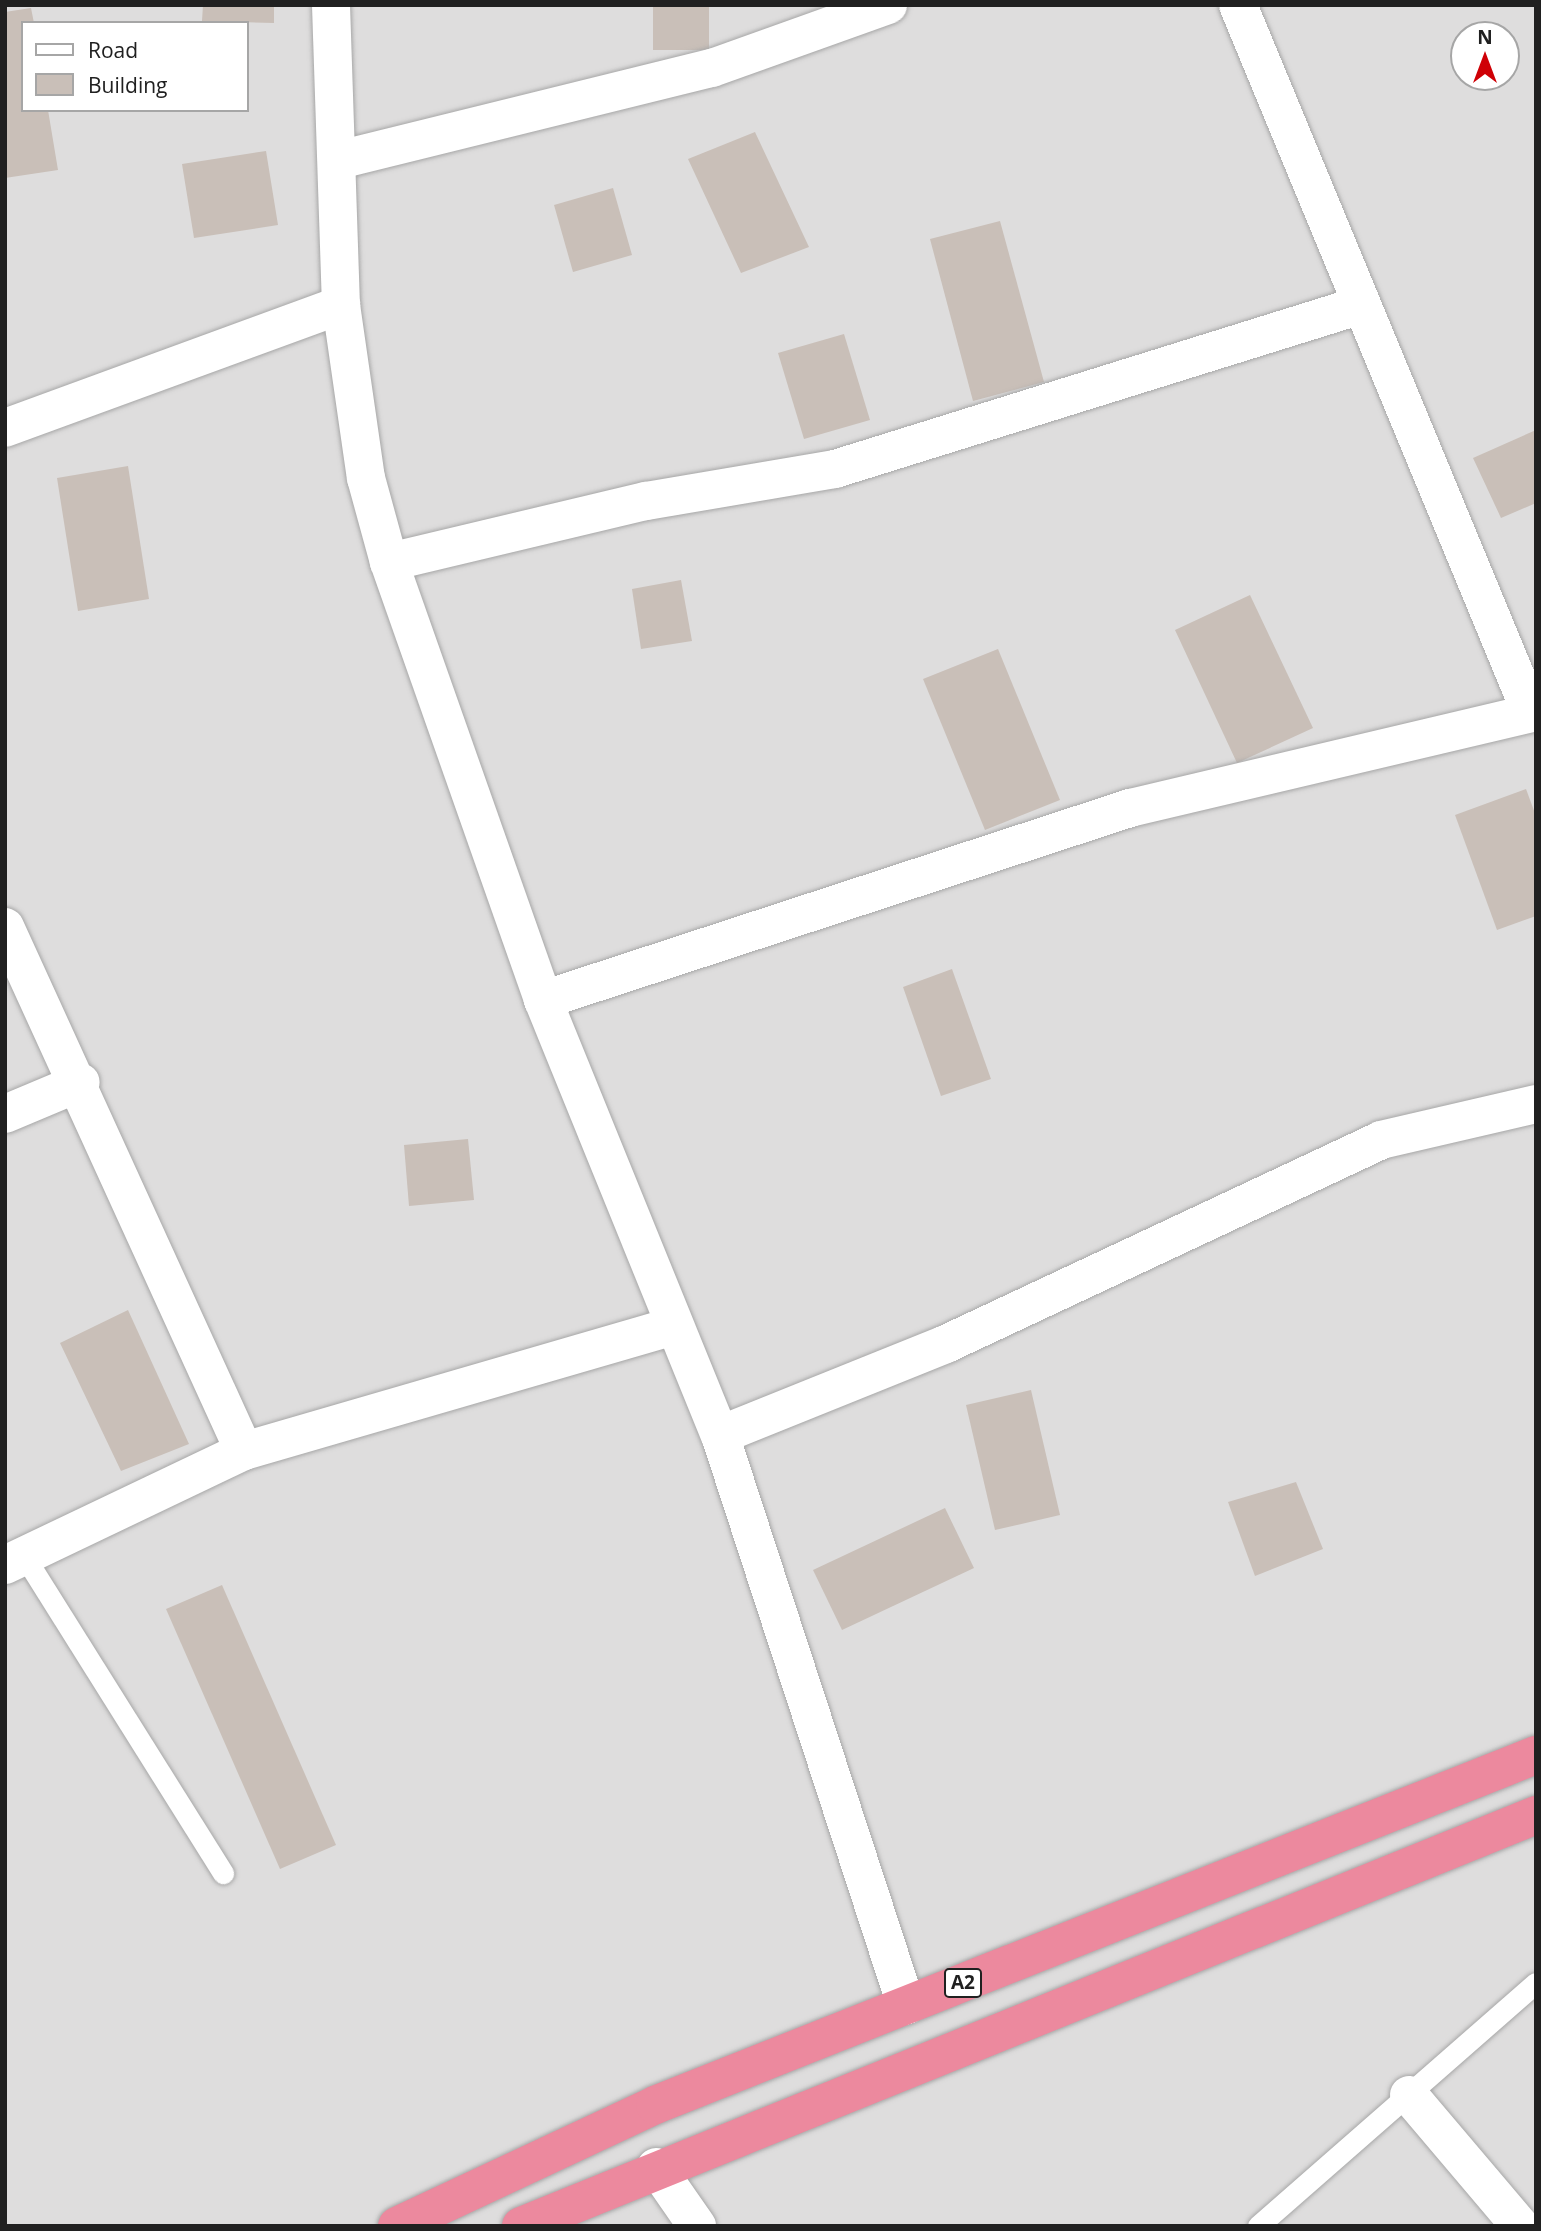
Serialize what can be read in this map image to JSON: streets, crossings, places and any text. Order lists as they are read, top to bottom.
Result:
{
  "streets": {
    "highway": ["A2"]
  },
  "legend": ["Road", "Building"],
  "north": "top"
}
